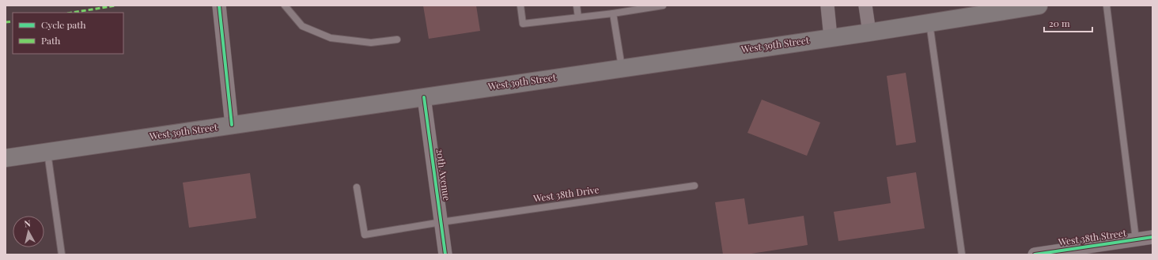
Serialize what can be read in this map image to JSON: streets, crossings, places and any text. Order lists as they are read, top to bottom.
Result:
{
  "streets": {
    "main road": ["West 39th Street"],
    "street": ["20th Avenue", "West 38th Street"],
    "lane": ["West 38th Drive"]
  },
  "crossings": [
    ["West 39th Street", "20th Avenue"],
    ["20th Avenue", "West 38th Drive"]
  ],
  "legend": ["Cycle path", "Path"],
  "scale_bar": "20 m",
  "north": "top"
}
